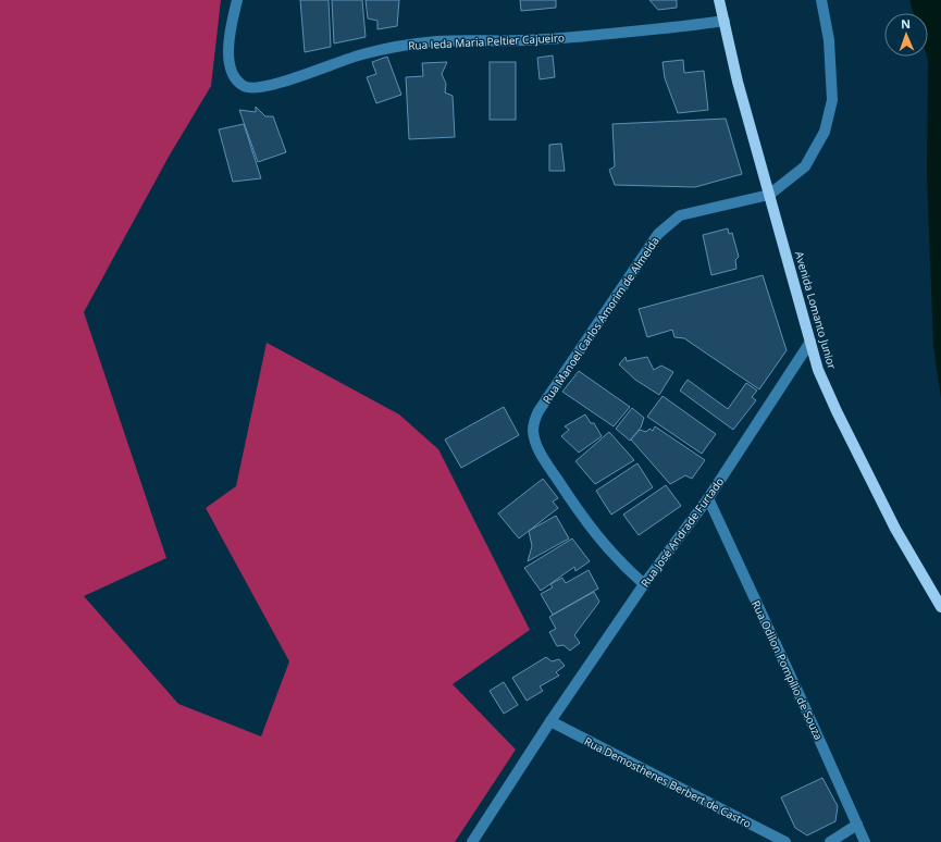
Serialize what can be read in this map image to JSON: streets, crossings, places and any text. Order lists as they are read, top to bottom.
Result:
{
  "streets": {
    "main road": ["Avenida Lomanto Junior"],
    "street": [
      "Rua Ieda Maria Peltier Cajueiro",
      "Rua Manoel Carlos Amorim de Almeida",
      "Rua José Andrade Furtado",
      "Rua Odilon Pompílio de Souza",
      "Rua Demosthenes Berbert de Castro"
    ]
  },
  "crossings": [
    ["Rua Ieda Maria Peltier Cajueiro", "Avenida Lomanto Junior"],
    ["Avenida Lomanto Junior", "Rua Manoel Carlos Amorim de Almeida"],
    ["Avenida Lomanto Junior", "Rua José Andrade Furtado"],
    ["Rua Manoel Carlos Amorim de Almeida", "Rua José Andrade Furtado"],
    ["Rua José Andrade Furtado", "Rua Odilon Pompílio de Souza"],
    ["Rua José Andrade Furtado", "Rua Demosthenes Berbert de Castro"]
  ],
  "north": "top"
}
